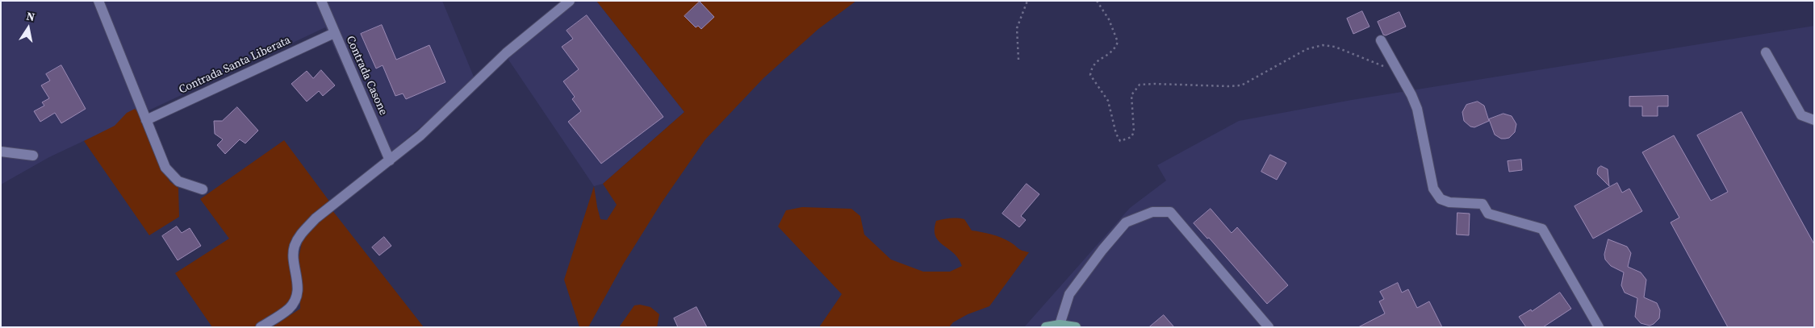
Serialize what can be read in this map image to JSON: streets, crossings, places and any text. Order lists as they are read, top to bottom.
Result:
{
  "streets": {
    "street": ["Contrada Santa Liberata", "Contrada Casone"]
  },
  "crossings": [
    ["Contrada Santa Liberata", "Contrada Casone"]
  ],
  "north": "top"
}
